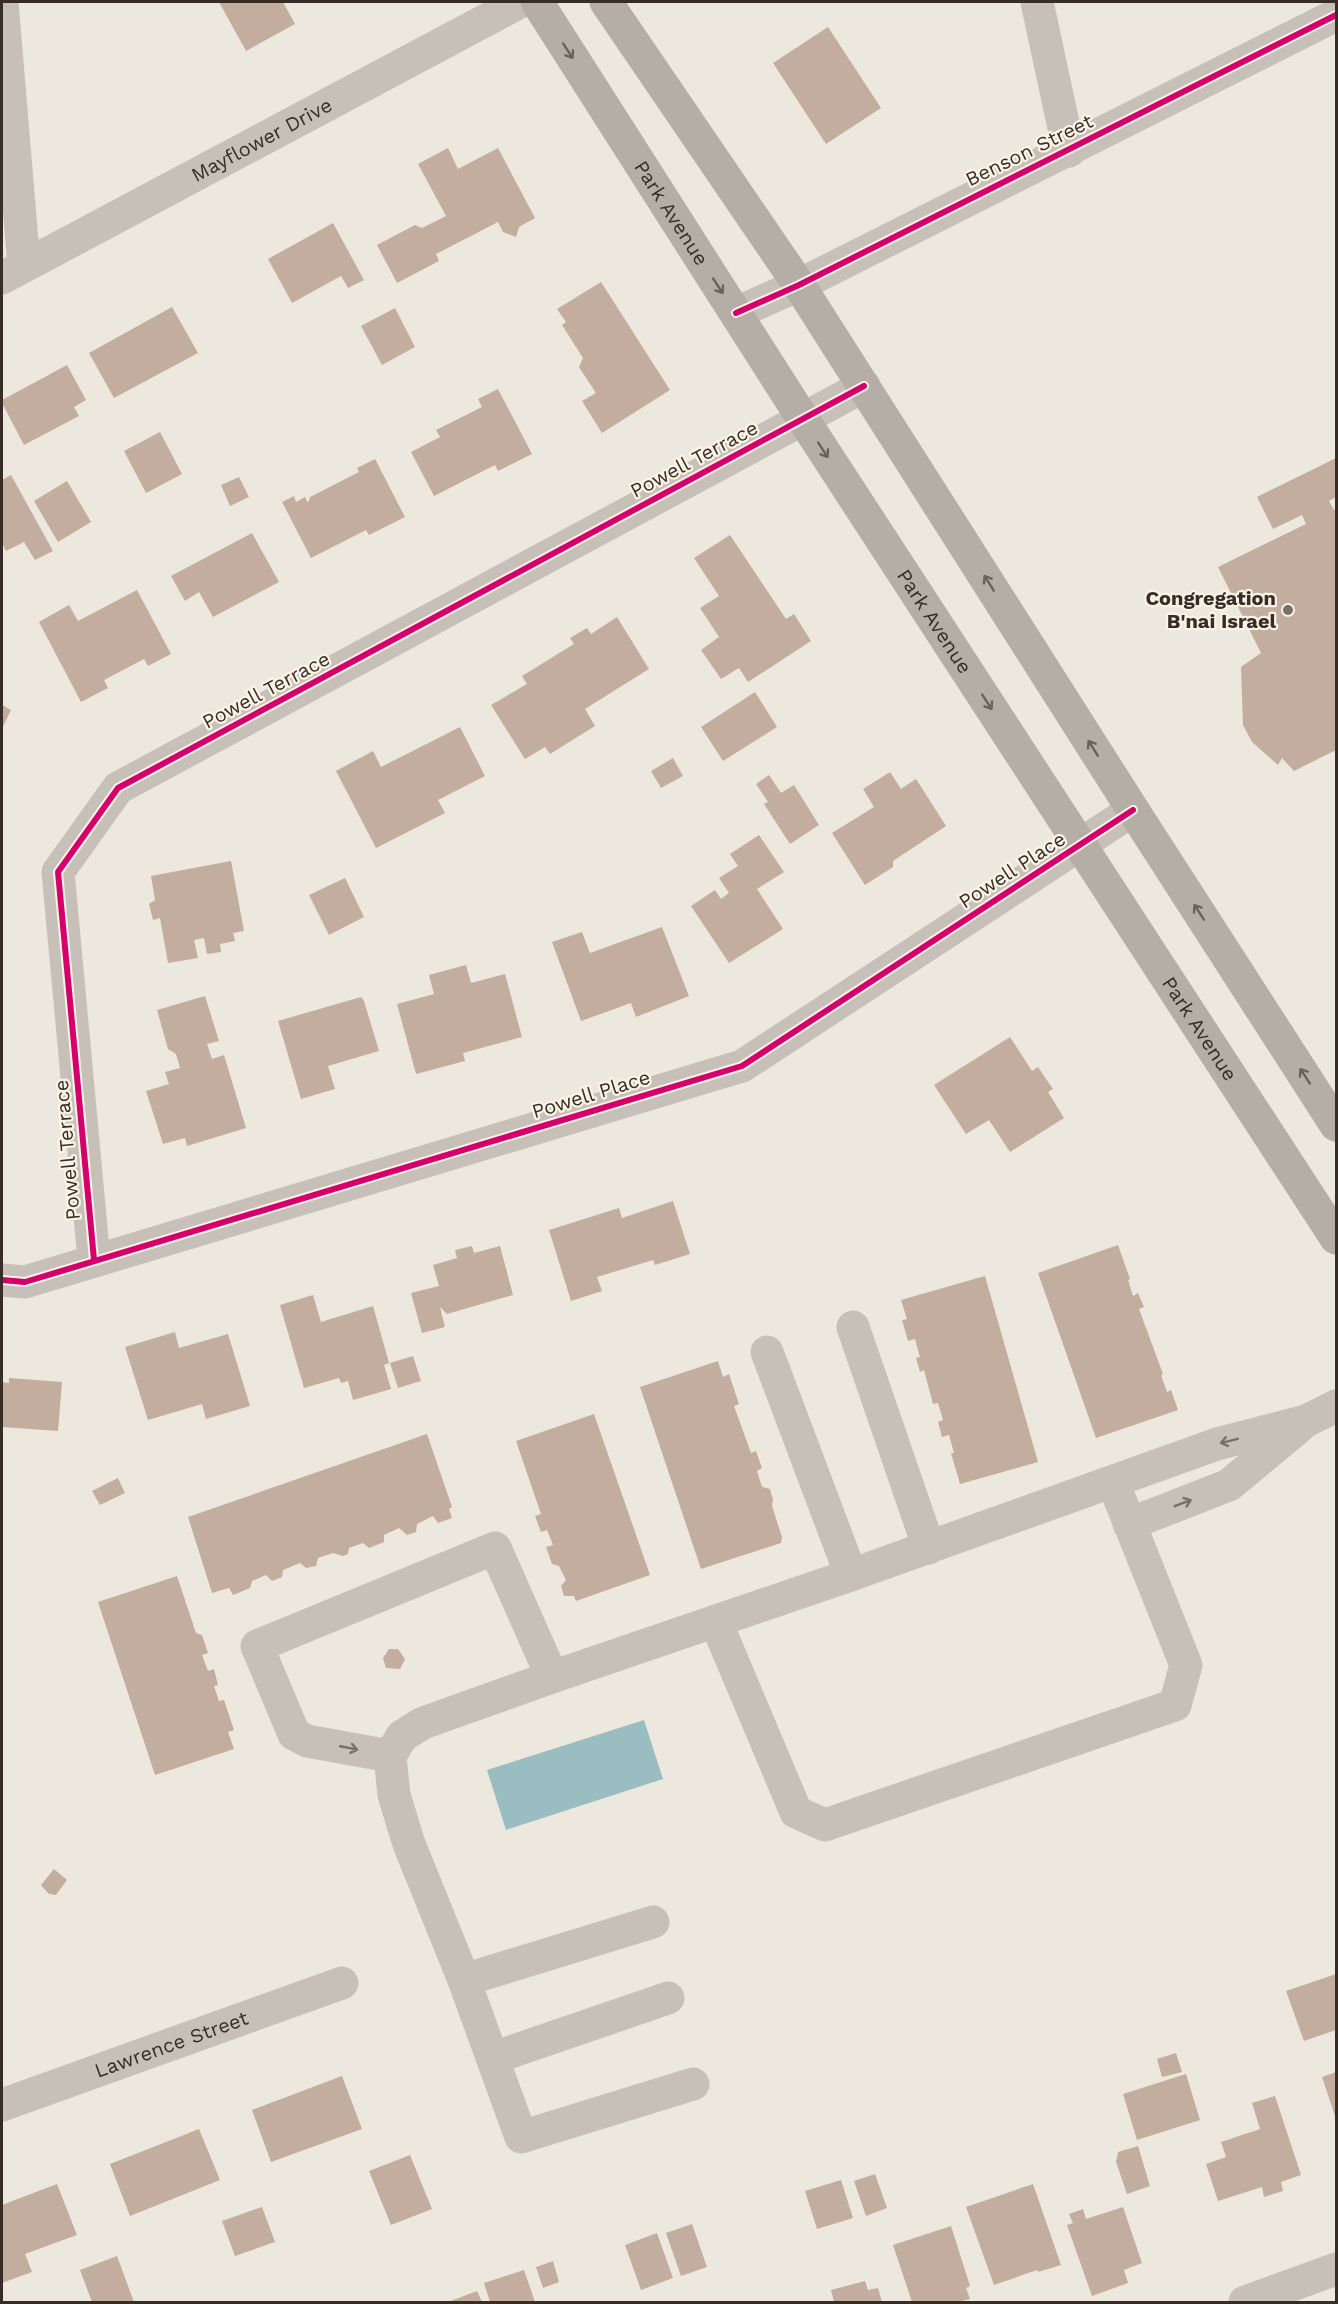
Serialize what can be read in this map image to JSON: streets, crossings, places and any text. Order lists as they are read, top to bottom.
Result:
{
  "streets": {
    "main road": ["Park Avenue"],
    "street": [
      "Mayflower Drive",
      "Benson Street",
      "Powell Terrace",
      "Powell Place",
      "Lawrence Street"
    ]
  },
  "crossings": [
    ["Benson Street", "Park Avenue"],
    ["Park Avenue", "Powell Terrace"],
    ["Park Avenue", "Powell Place"],
    ["Powell Terrace", "Powell Place"]
  ],
  "places": ["Congregation B'nai Israel"]
}
